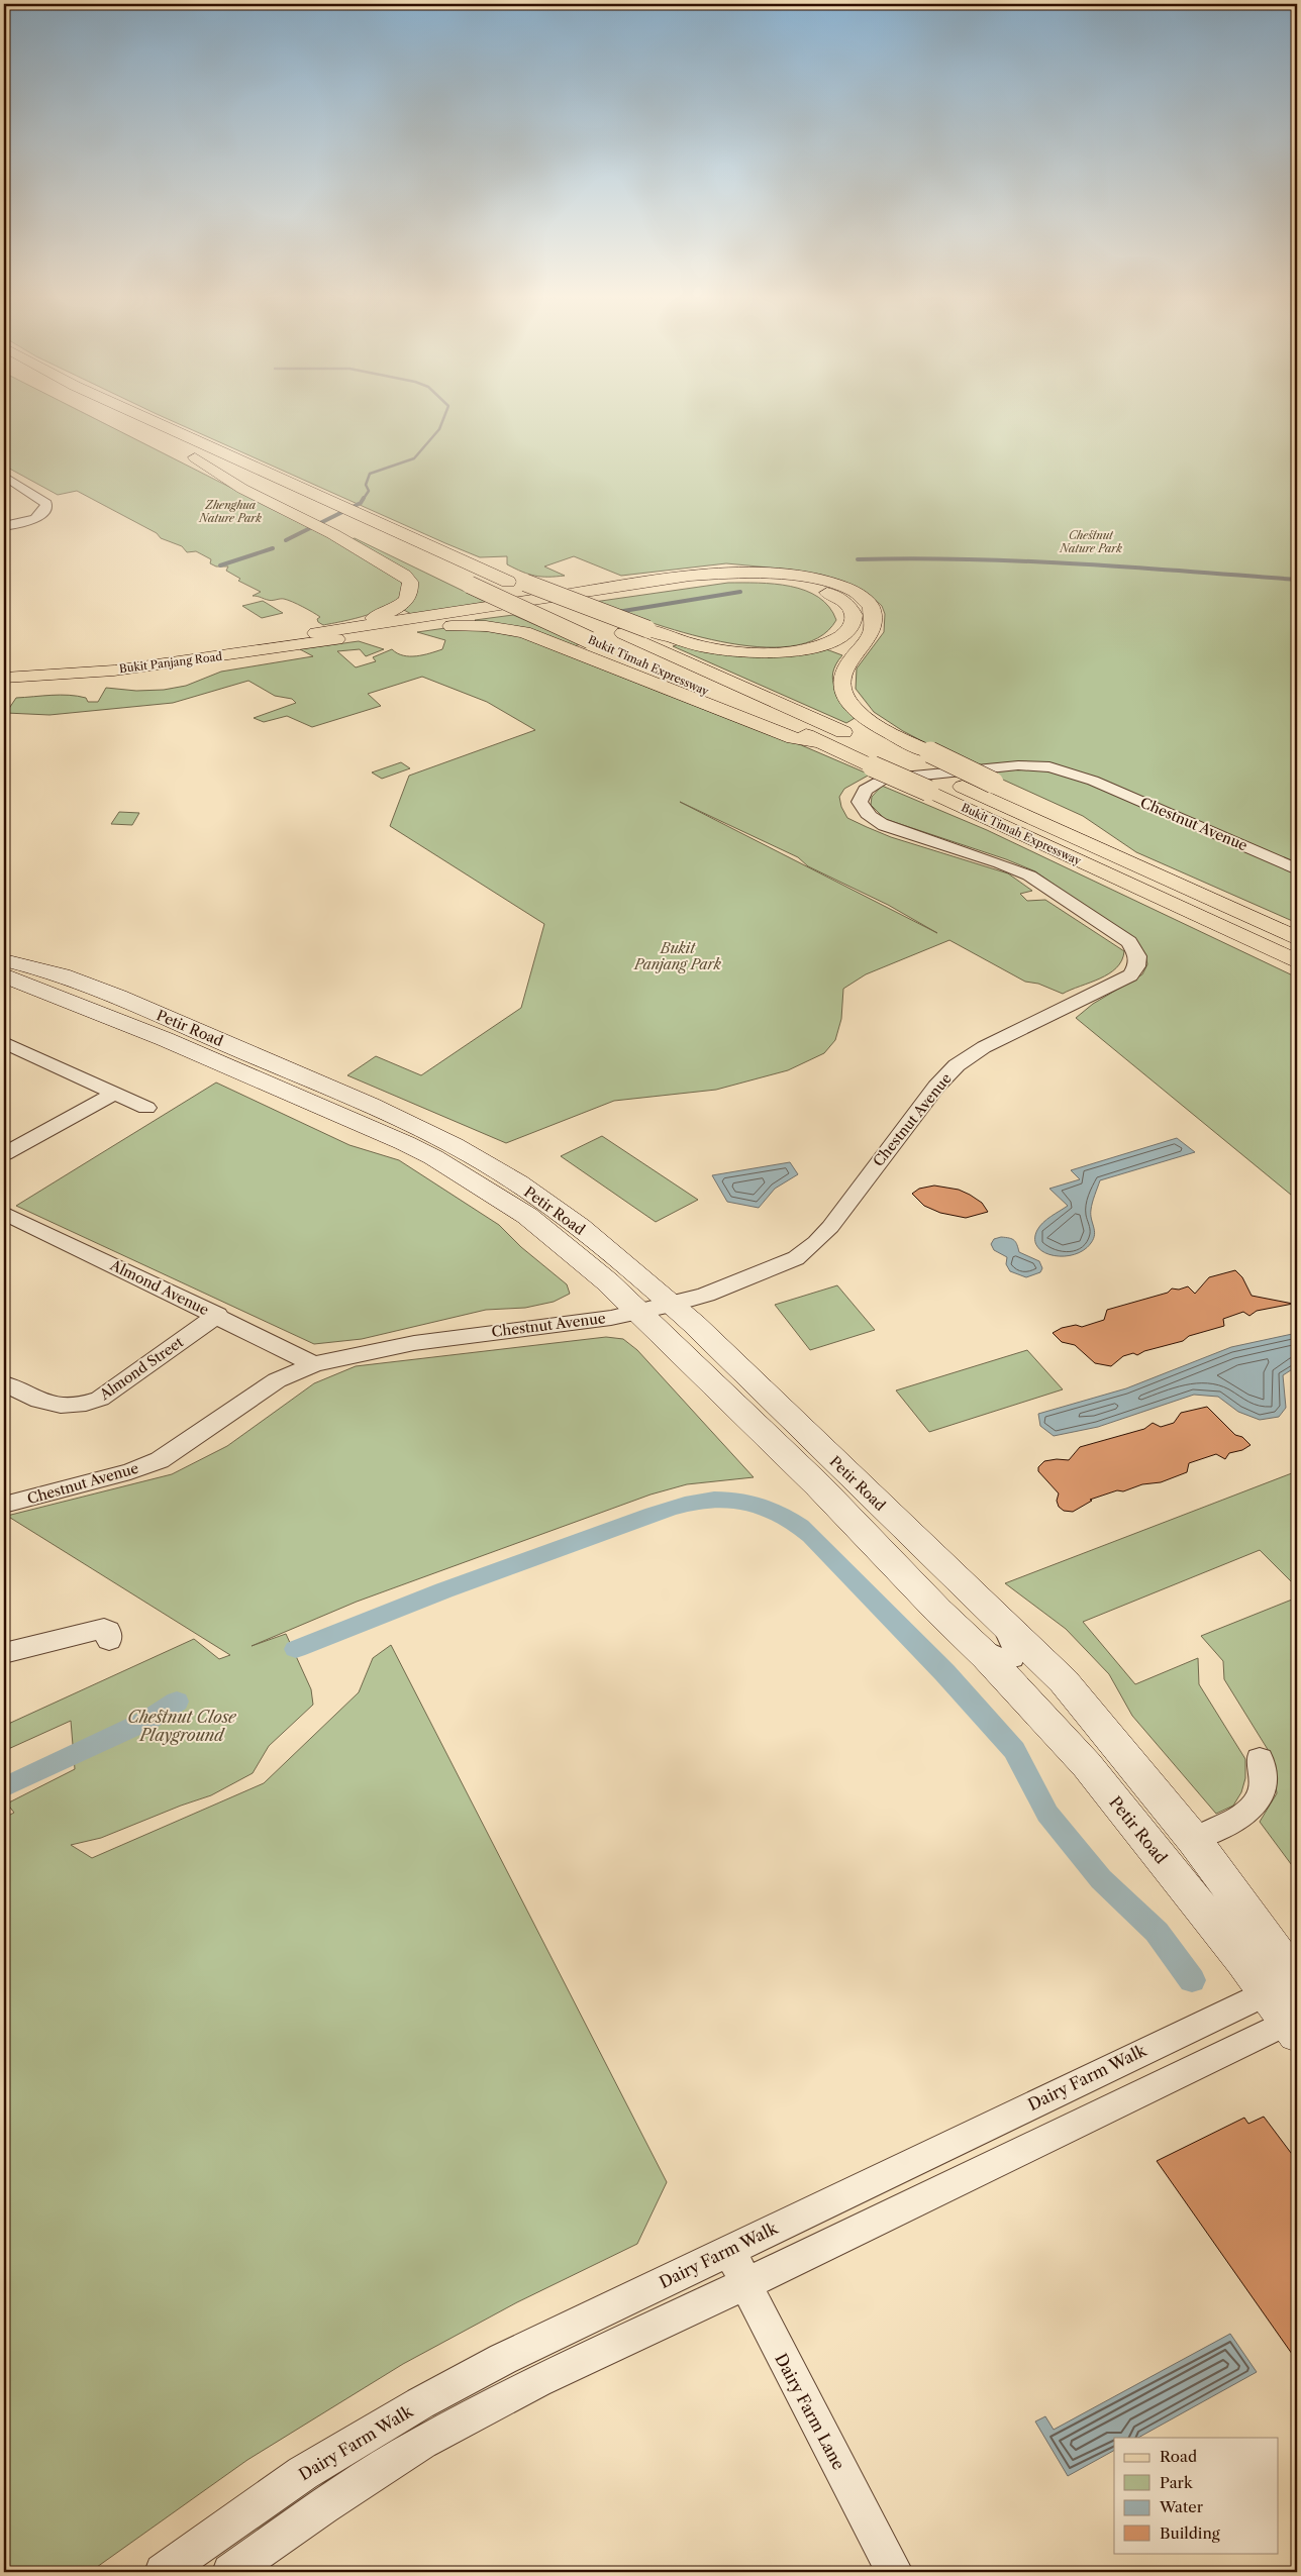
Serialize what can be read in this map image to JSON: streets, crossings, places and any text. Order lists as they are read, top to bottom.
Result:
{
  "streets": {
    "main road": ["Bukit Panjang Road", "Bukit Timah Expressway", "Petir Road"],
    "street": [
      "Chestnut Avenue",
      "Almond Avenue",
      "Almond Street",
      "Dairy Farm Walk",
      "Dairy Farm Lane"
    ]
  },
  "crossings": [
    ["Chestnut Avenue", "Petir Road"],
    ["Chestnut Avenue", "Almond Avenue"],
    ["Petir Road", "Dairy Farm Walk"],
    ["Almond Avenue", "Almond Street"],
    ["Dairy Farm Walk", "Dairy Farm Lane"]
  ],
  "parks": [
    "Zhenghua Nature Park",
    "Chestnut Nature Park",
    "Bukit Panjang Park",
    "Chestnut Close Playground"
  ],
  "legend": [
    "Road",
    "Park",
    "Water",
    "Building"
  ]
}
